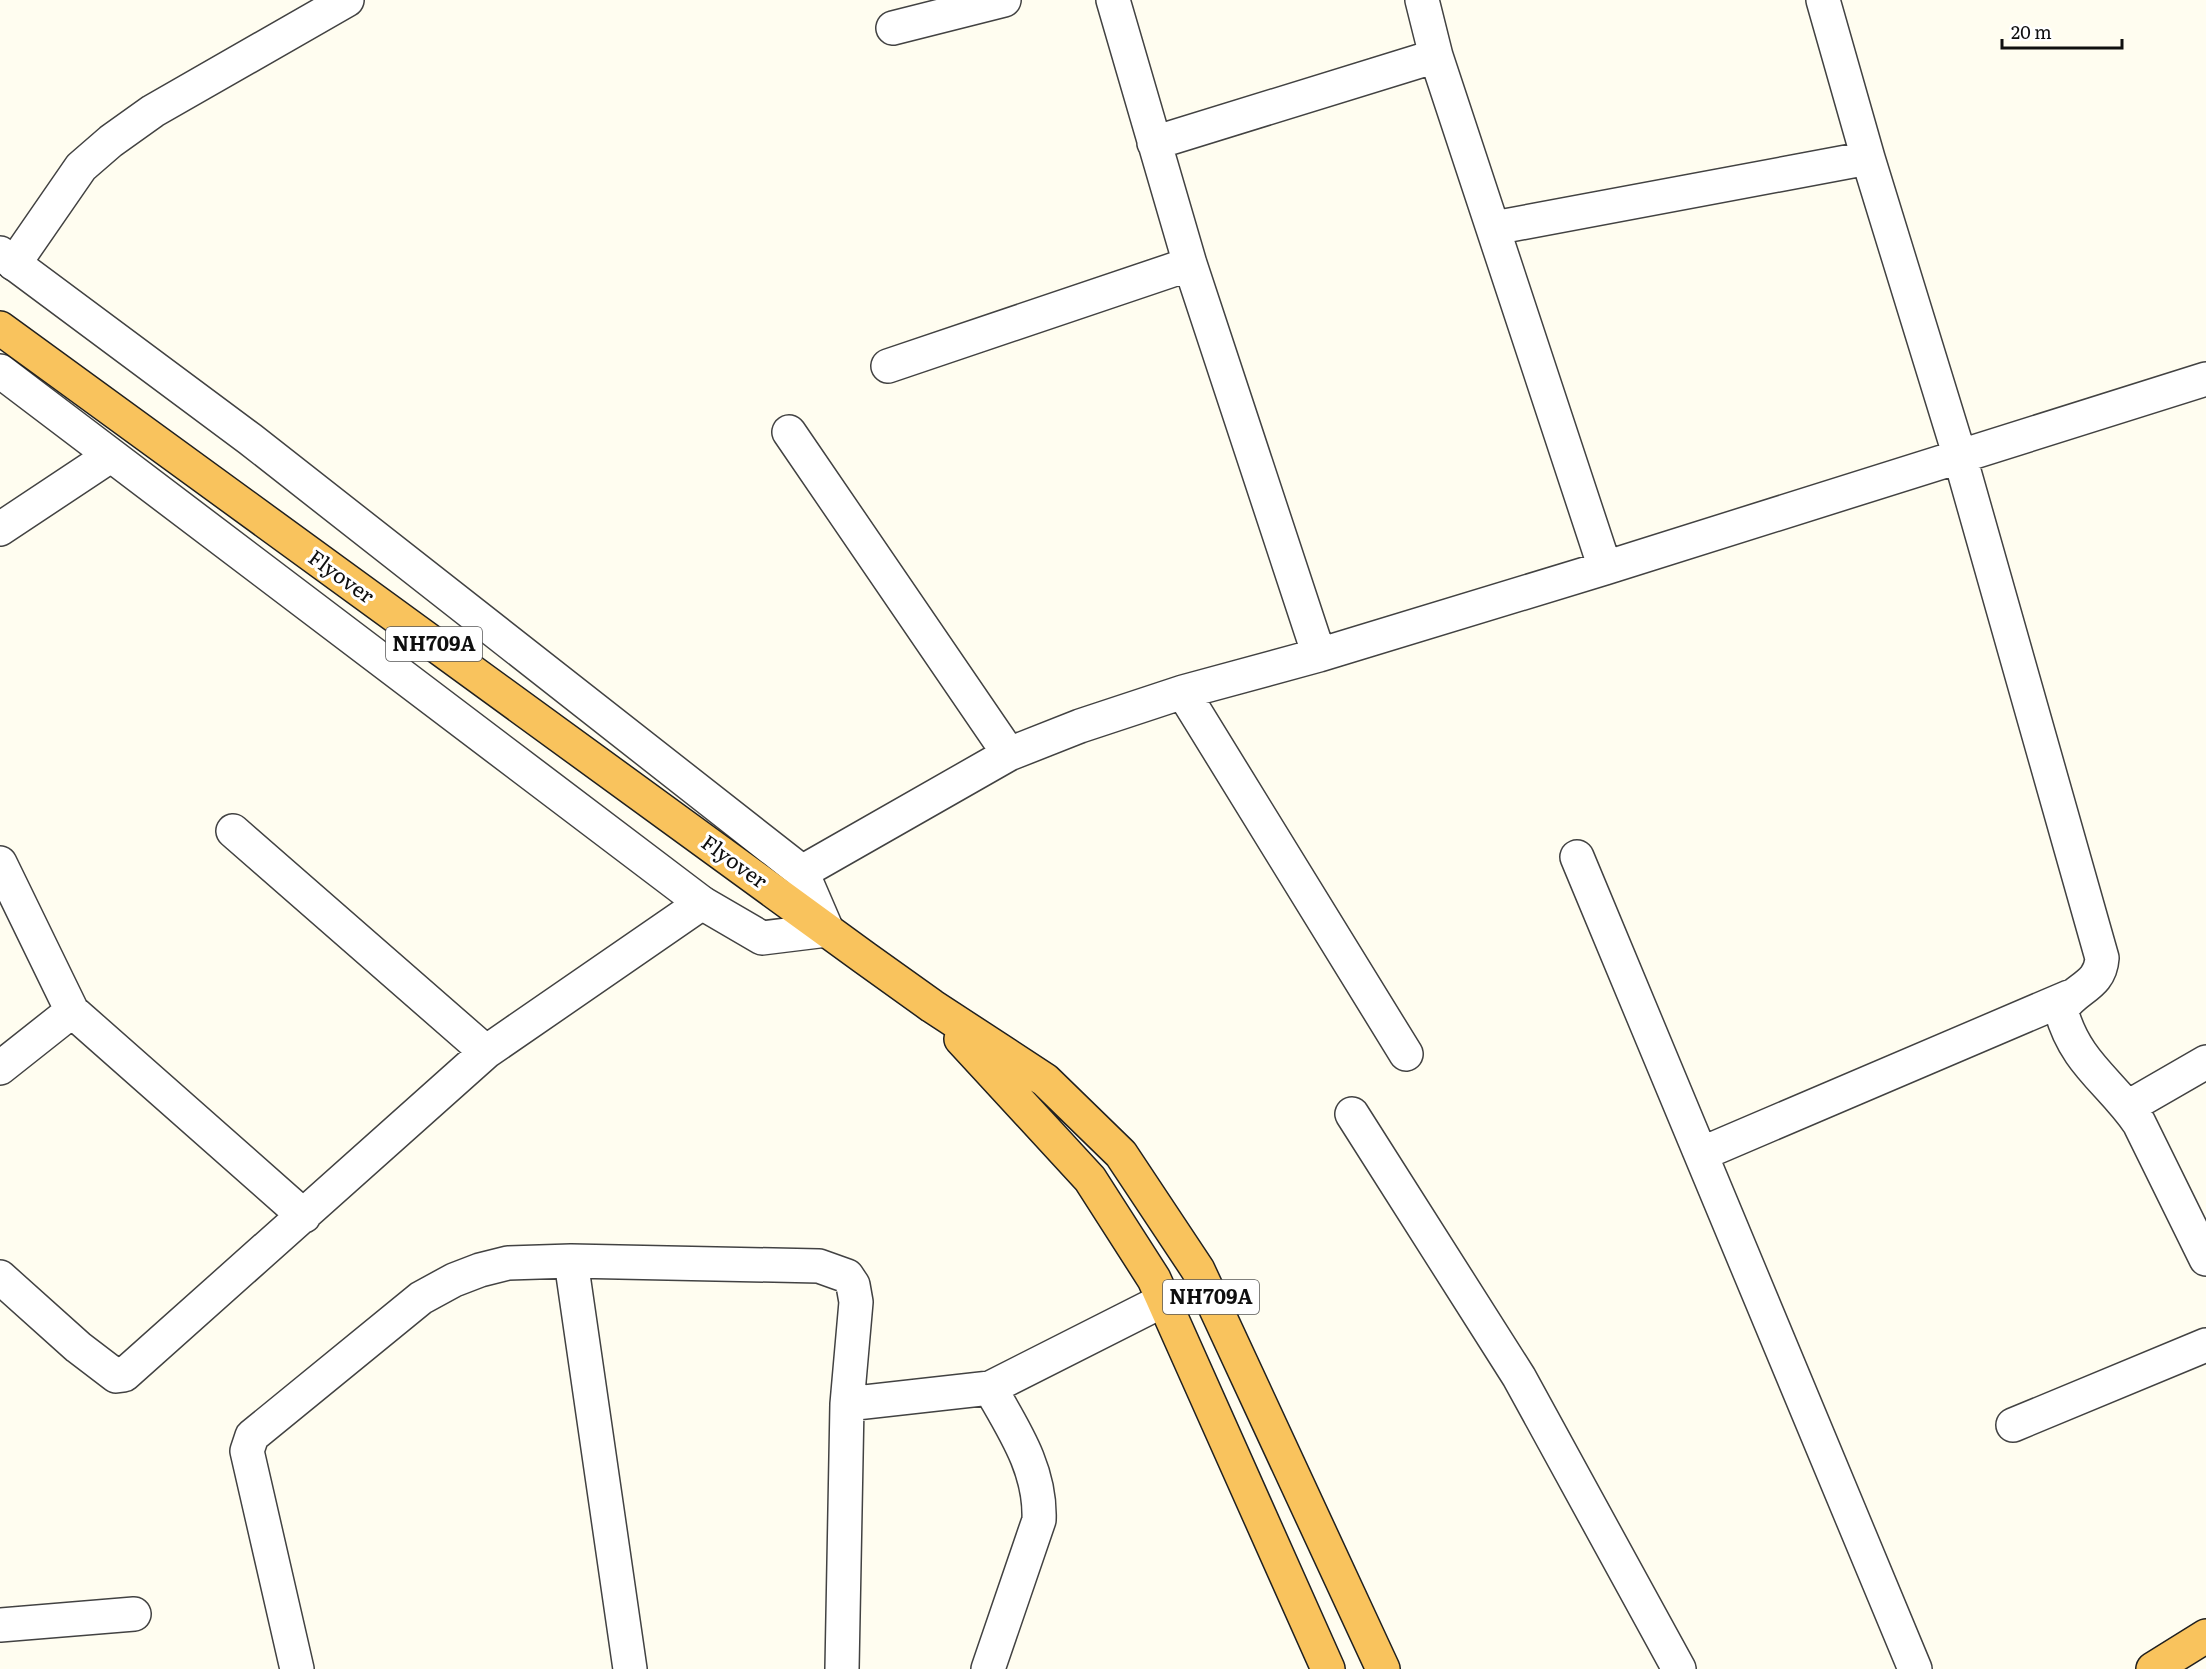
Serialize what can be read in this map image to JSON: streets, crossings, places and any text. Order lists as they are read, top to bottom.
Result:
{
  "streets": {
    "highway": ["Flyover", "NH709A"]
  },
  "crossings": [
    ["Flyover", "NH709A"]
  ],
  "scale_bar": "20 m"
}
